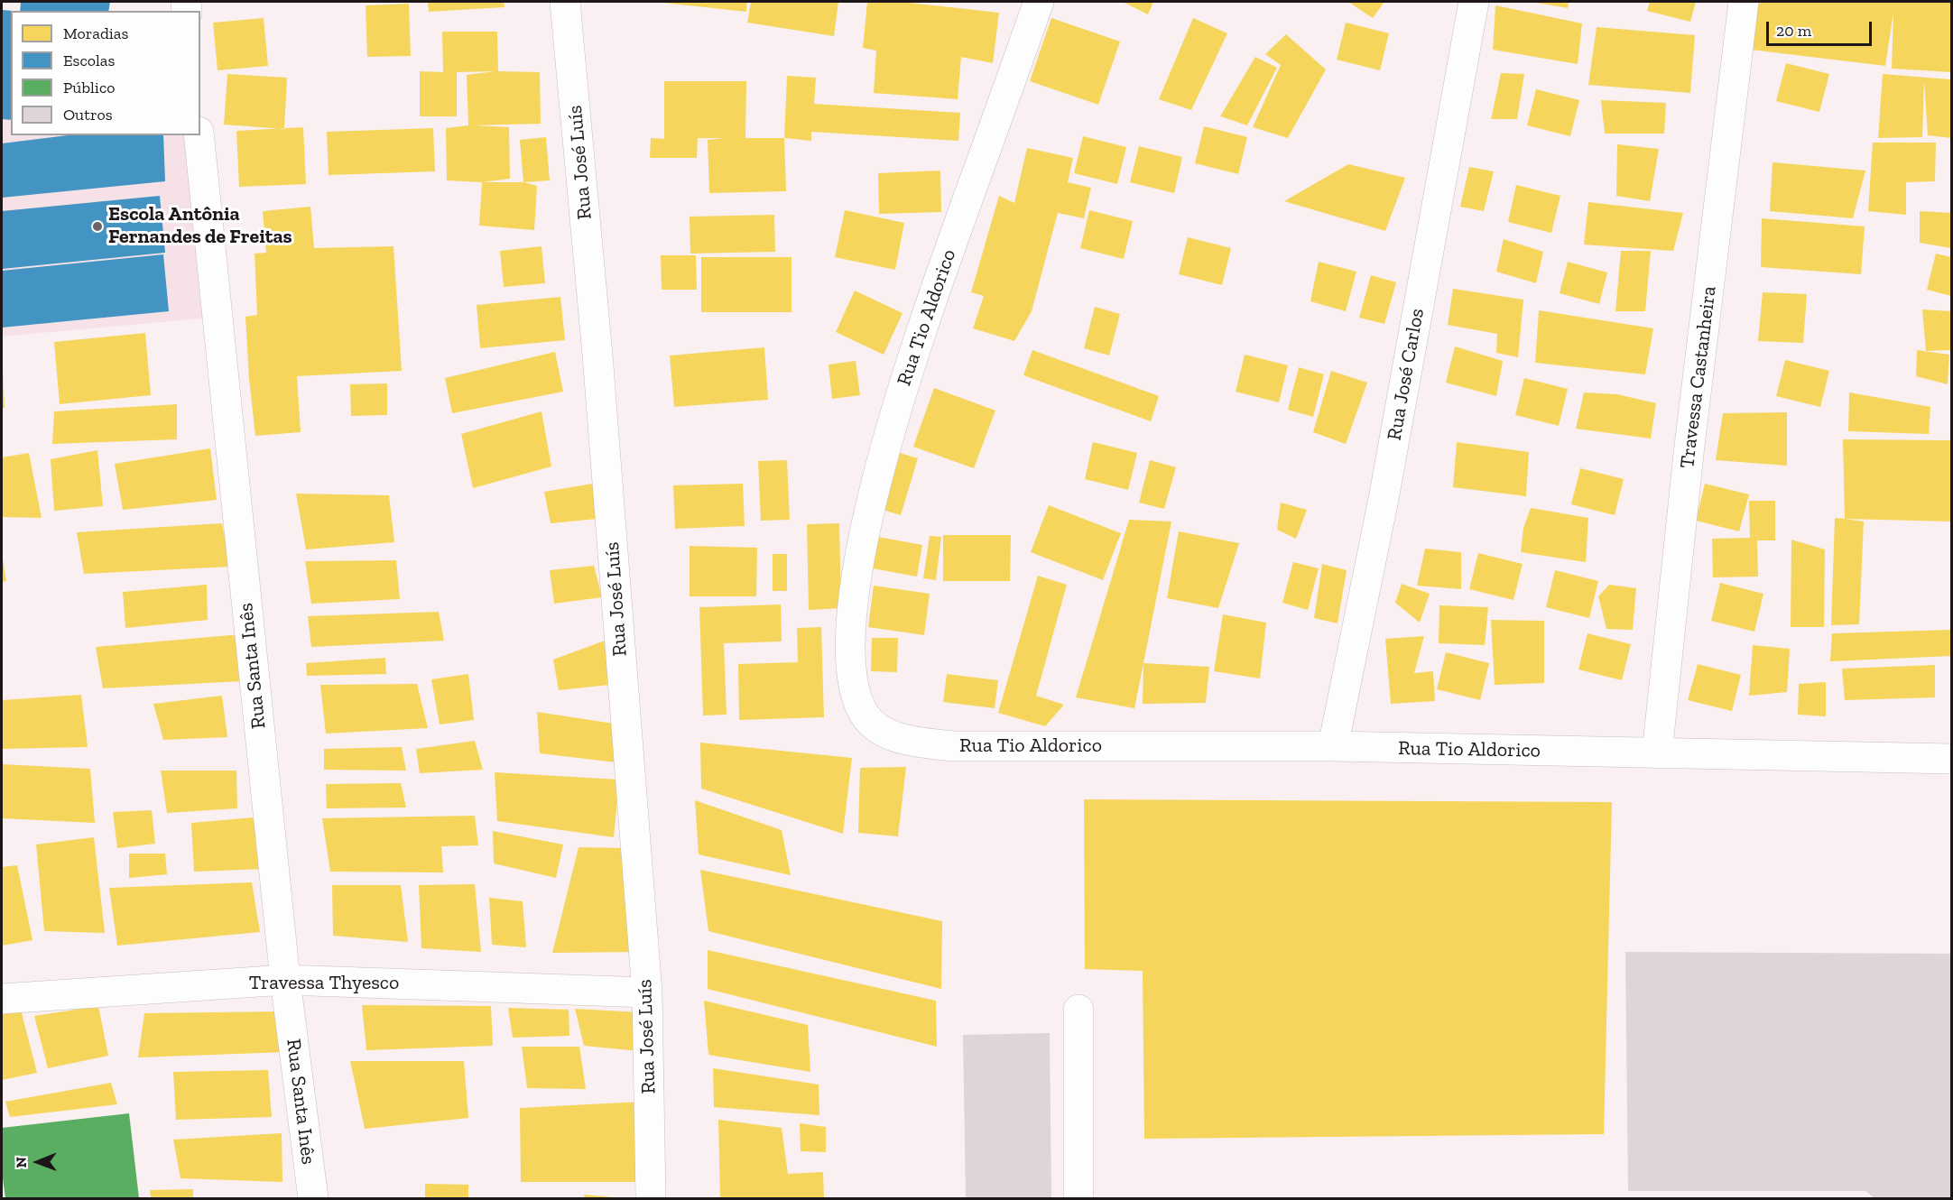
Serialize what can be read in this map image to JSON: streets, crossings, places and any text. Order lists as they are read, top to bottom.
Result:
{
  "streets": {
    "street": [
      "Rua José Luís",
      "Rua Tio Aldorico",
      "Rua José Carlos",
      "Travessa Castanheira",
      "Rua Santa Inês",
      "Travessa Thyesco"
    ]
  },
  "crossings": [
    ["Rua José Luís", "Travessa Thyesco"],
    ["Rua Tio Aldorico", "Rua José Carlos"],
    ["Rua Tio Aldorico", "Travessa Castanheira"],
    ["Rua Santa Inês", "Travessa Thyesco"]
  ],
  "places": ["Escola Antônia Fernandes de Freitas"],
  "legend": [
    "Moradias",
    "Escolas",
    "Público",
    "Outros"
  ],
  "scale_bar": "20 m",
  "north": "left"
}
